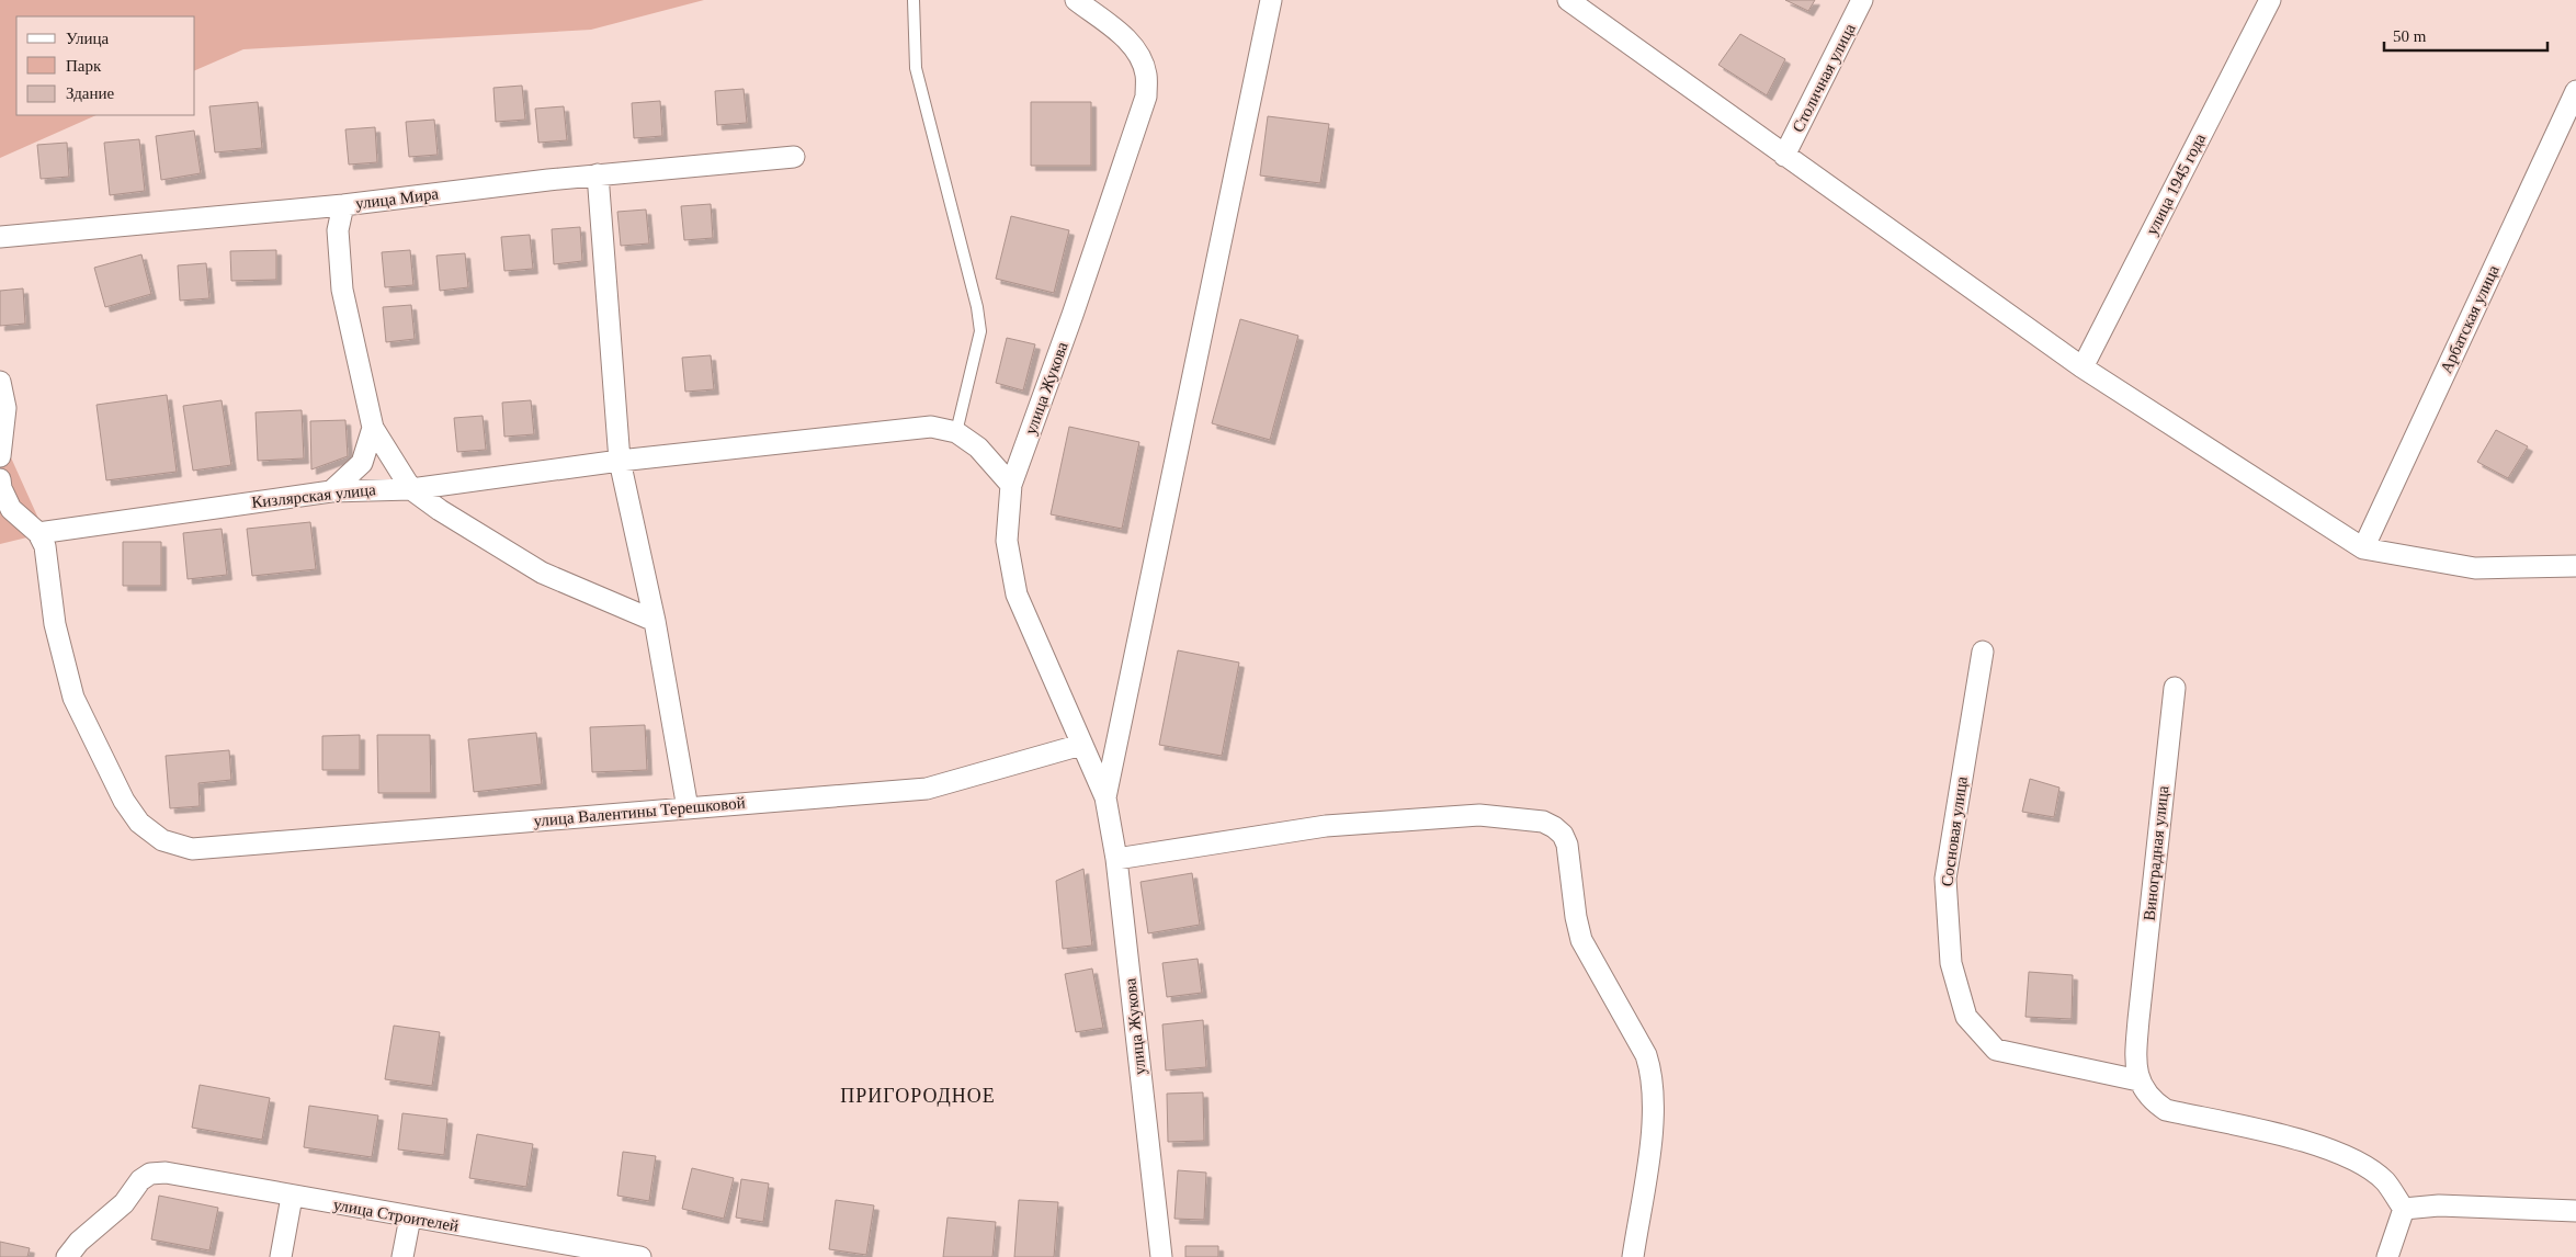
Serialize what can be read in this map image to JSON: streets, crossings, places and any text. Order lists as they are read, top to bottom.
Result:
{
  "streets": {
    "street": [
      "Столичная улица",
      "улица 1945 года",
      "улица Мира",
      "Арбатская улица",
      "улица Жукова",
      "Кизлярская улица",
      "улица Валентины Терешковой",
      "Сосновая улица",
      "Виноградная улица",
      "улица Строителей"
    ]
  },
  "crossings": [
    ["улица Жукова", "улица Валентины Терешковой"],
    ["Кизлярская улица", "улица Валентины Терешковой"],
    ["Сосновая улица", "Виноградная улица"]
  ],
  "districts": ["ПРИГОРОДНОЕ"],
  "legend": ["Улица", "Парк", "Здание"],
  "scale_bar": "50 m"
}
